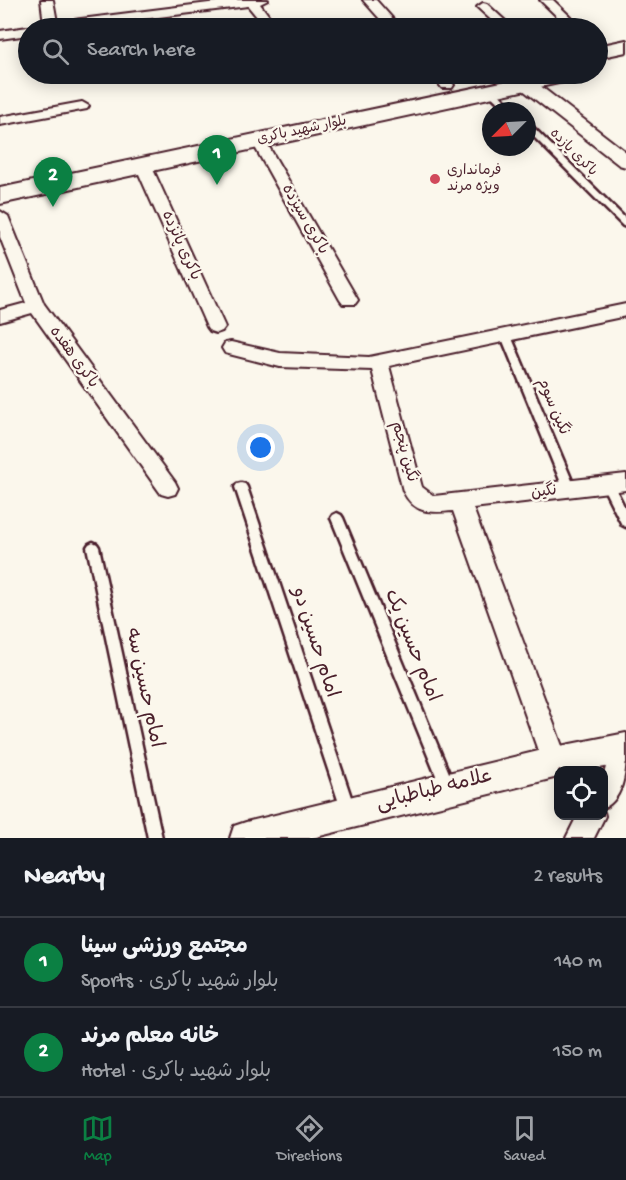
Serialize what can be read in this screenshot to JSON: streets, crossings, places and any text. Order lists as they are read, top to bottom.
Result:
{
  "streets": {
    "main road": ["بلوار شهید باکری"],
    "street": [
      "باکری سیزده",
      "باکری پانزده",
      "باکری هفده",
      "نگین پنجم",
      "نگین",
      "علامه طباطبایی"
    ],
    "lane": [
      "باکری یازده",
      "نگین سوم",
      "امام حسین دو",
      "امام حسین یک",
      "امام حسین سه"
    ]
  },
  "crossings": [
    ["بلوار شهید باکری", "باکری سیزده"],
    ["بلوار شهید باکری", "باکری پانزده"],
    ["نگین سوم", "نگین"],
    ["نگین پنجم", "نگین"],
    ["امام حسین دو", "علامه طباطبایی"],
    ["امام حسین یک", "علامه طباطبایی"]
  ],
  "places": ["فرمانداری ویژه مرند"],
  "north": "bottom left",
  "page": {
    "search": "Search here",
    "pins": ["1", "2"],
    "heading": ["Nearby", "2 results"],
    "list": [
      {
        "mark": "1",
        "name": "مجتمع ورزشی سینا",
        "note": "Sports · بلوار شهید باکری",
        "value": "140 m"
      },
      {
        "mark": "2",
        "name": "خانه معلم مرند",
        "note": "Hotel · بلوار شهید باکری",
        "value": "150 m"
      }
    ],
    "nav": ["Map", "Directions", "Saved"]
  }
}
